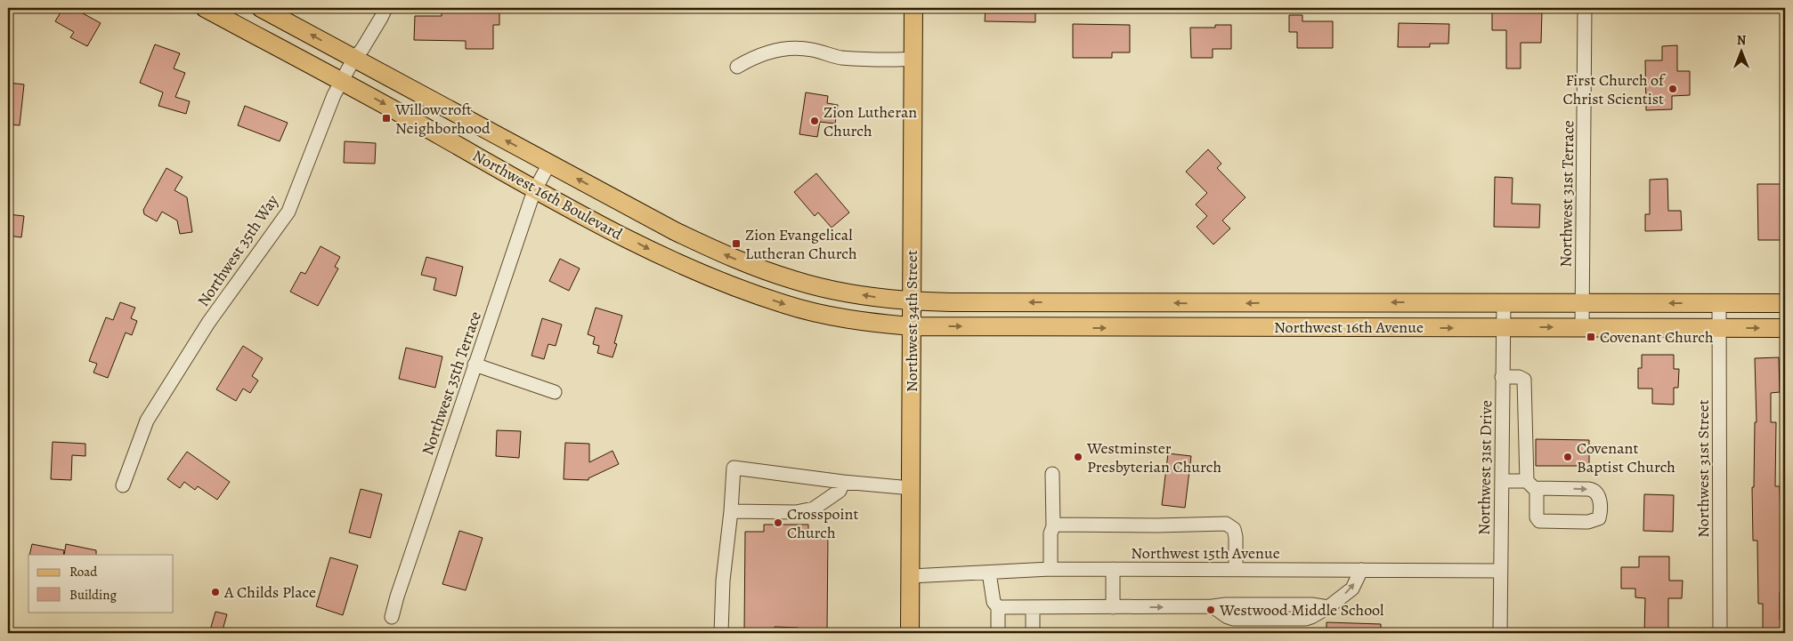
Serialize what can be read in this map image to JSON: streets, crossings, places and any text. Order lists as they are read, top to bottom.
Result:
{
  "streets": {
    "main road": ["Northwest 16th Boulevard", "Northwest 34th Street", "Northwest 16th Avenue"],
    "street": [
      "Northwest 31st Terrace",
      "Northwest 35th Way",
      "Northwest 35th Terrace",
      "Northwest 31st Drive",
      "Northwest 31st Street",
      "Northwest 15th Avenue"
    ]
  },
  "crossings": [
    ["Northwest 31st Terrace", "Northwest 16th Avenue"],
    ["Northwest 16th Boulevard", "Northwest 35th Way"],
    ["Northwest 16th Boulevard", "Northwest 34th Street"],
    ["Northwest 16th Boulevard", "Northwest 16th Avenue"],
    ["Northwest 16th Boulevard", "Northwest 35th Terrace"],
    ["Northwest 34th Street", "Northwest 16th Avenue"],
    ["Northwest 34th Street", "Northwest 15th Avenue"],
    ["Northwest 16th Avenue", "Northwest 31st Drive"],
    ["Northwest 16th Avenue", "Northwest 31st Street"],
    ["Northwest 31st Drive", "Northwest 15th Avenue"]
  ],
  "places": {
    "other": [
      "First Church of Christ Scientist",
      "Zion Lutheran Church",
      "Westminster Presbyterian Church",
      "Covenant Baptist Church",
      "Crosspoint Church",
      "A Childs Place",
      "Westwood Middle School"
    ],
    "transit": ["Willowcroft Neighborhood", "Zion Evangelical Lutheran Church", "Covenant Church"]
  },
  "legend": ["Road", "Building"],
  "north": "top"
}
